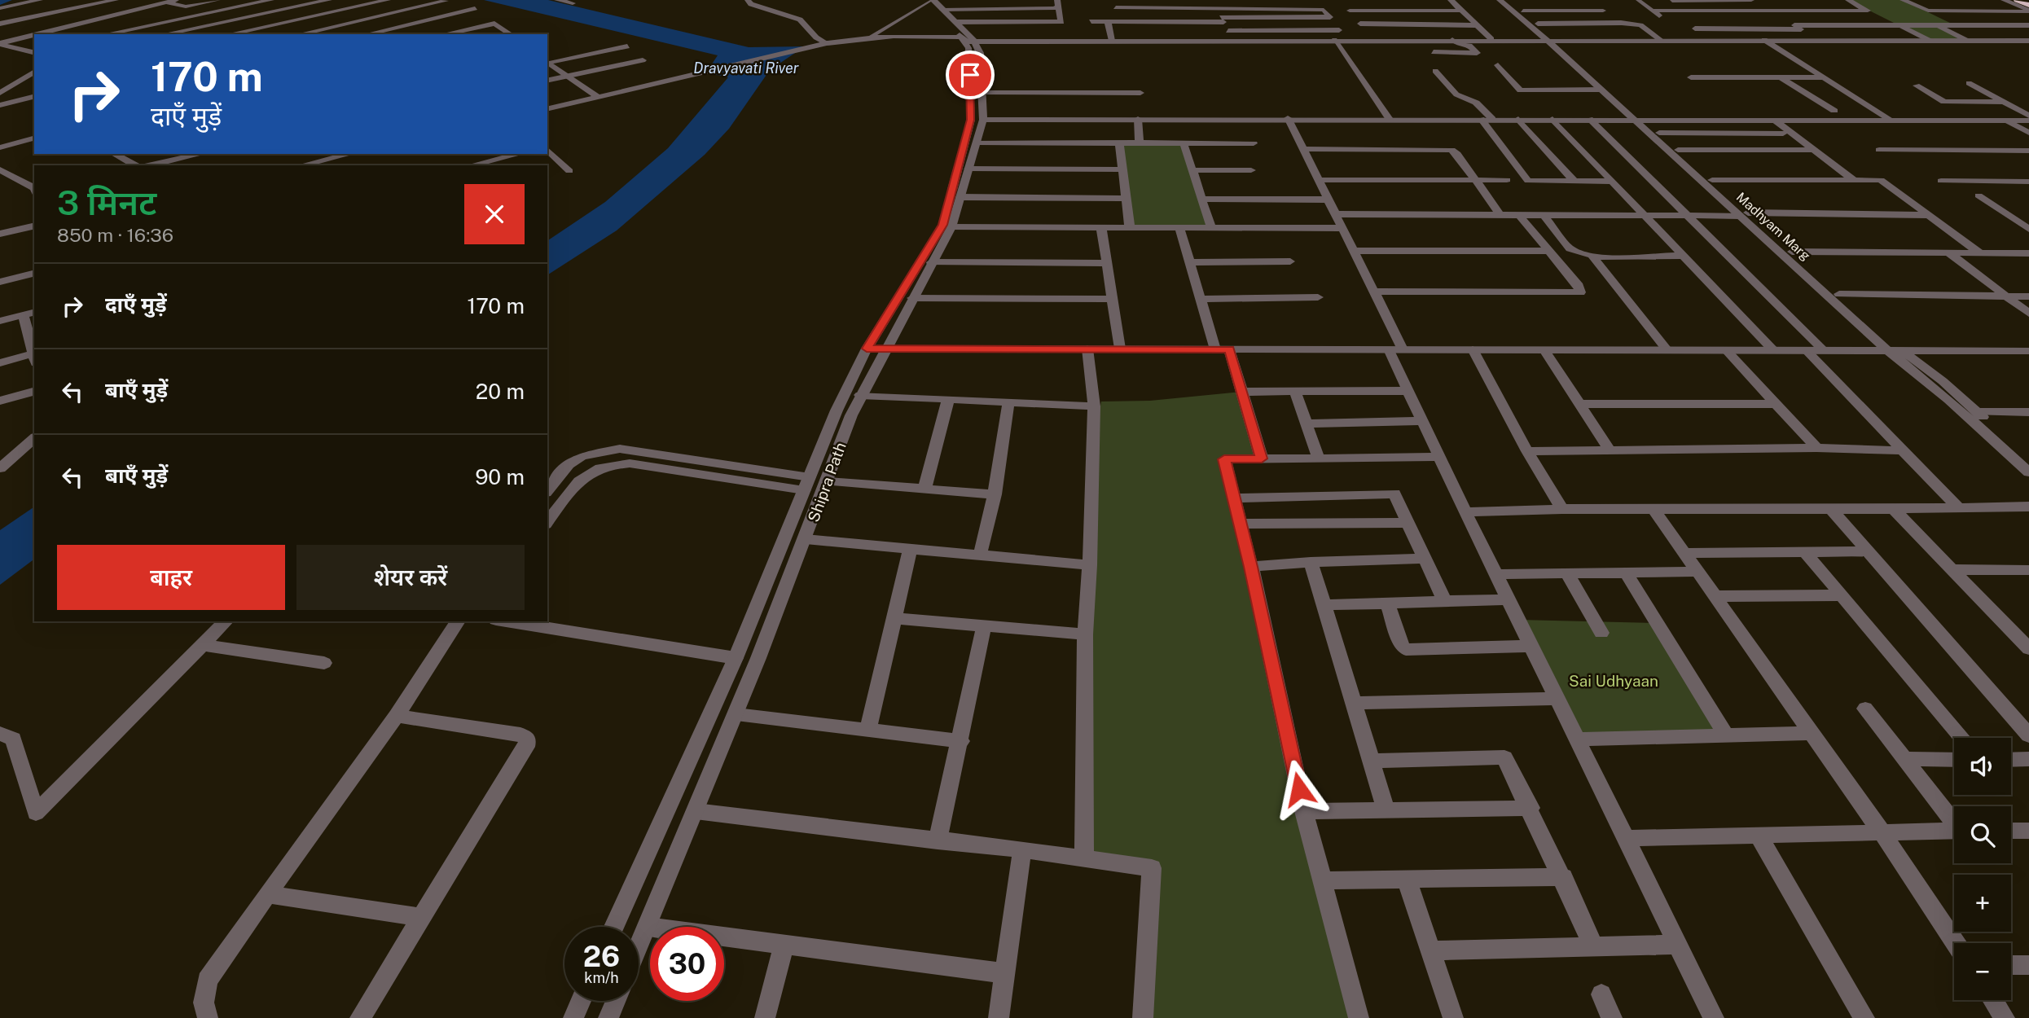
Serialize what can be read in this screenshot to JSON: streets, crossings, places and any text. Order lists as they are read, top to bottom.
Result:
{
  "streets": {
    "street": ["Madhyam Marg", "Shipra Path"]
  },
  "water": ["Dravyavati River"],
  "parks": ["Sai Udhyaan"],
  "page": {
    "turn": ["170 m", "दाएँ मुड़ें"],
    "heading": ["3 मिनट", "850 m · 16:36"],
    "list": [
      {
        "name": "दाएँ मुड़ें",
        "value": "170 m"
      },
      {
        "name": "बाएँ मुड़ें",
        "value": "20 m"
      },
      {
        "name": "बाएँ मुड़ें",
        "value": "90 m"
      }
    ],
    "buttons": ["बाहर", "शेयर करें"],
    "map_buttons": ["+", "−"],
    "speed": "26 km/h",
    "limit": "30"
  }
}
